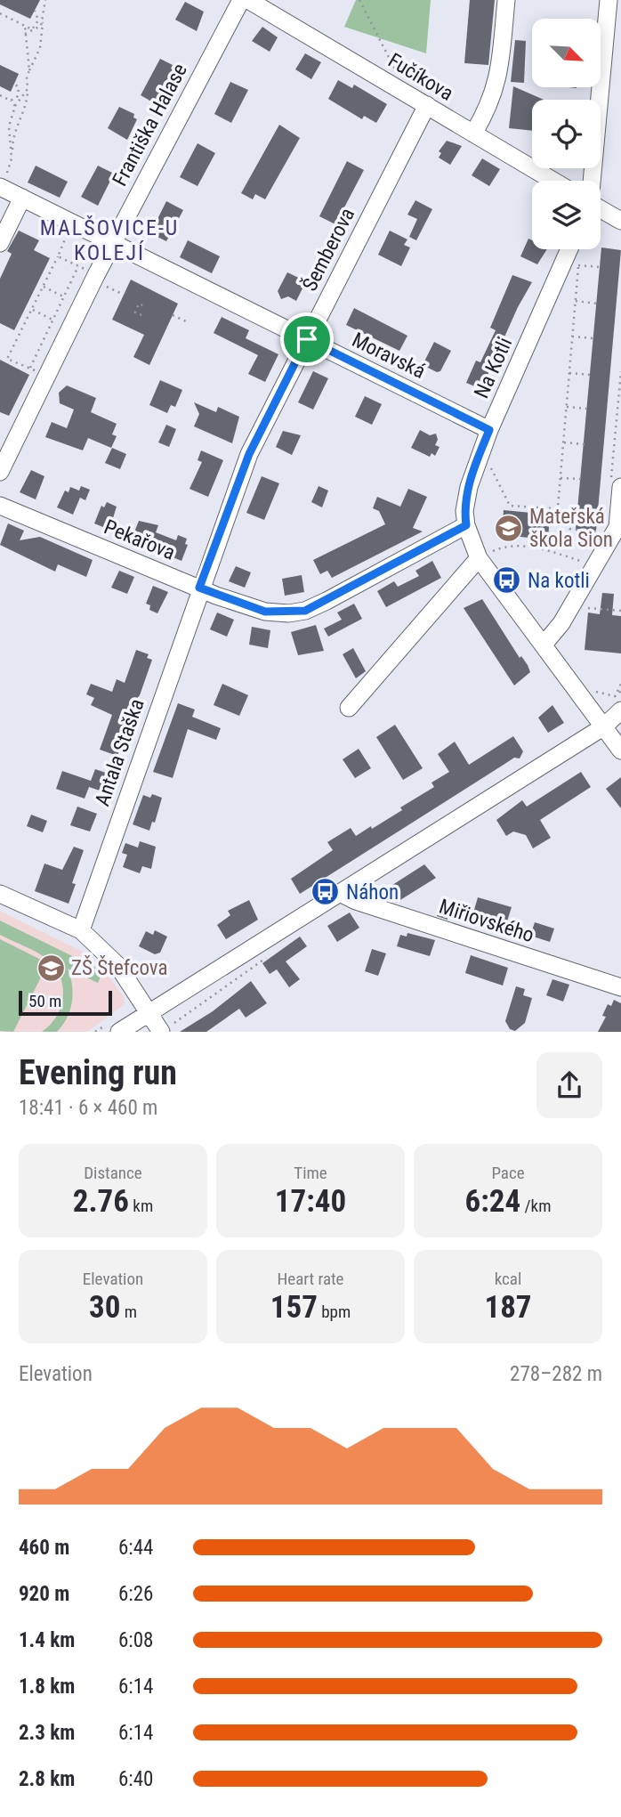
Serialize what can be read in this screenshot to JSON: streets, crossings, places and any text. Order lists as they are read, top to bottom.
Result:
{
  "streets": {
    "street": [
      "Fučíkova",
      "Františka Halase",
      "Šemberova",
      "Moravská",
      "Na Kotli",
      "Pekařova",
      "Antala Staška",
      "Miřiovského"
    ]
  },
  "crossings": [
    ["Fučíkova", "Šemberova"],
    ["Františka Halase", "Moravská"],
    ["Šemberova", "Moravská"],
    ["Šemberova", "Pekařova"],
    ["Šemberova", "Antala Staška"],
    ["Moravská", "Na Kotli"],
    ["Na Kotli", "Pekařova"],
    ["Pekařova", "Antala Staška"]
  ],
  "districts": ["MALŠOVICE-U KOLEJÍ"],
  "places": {
    "school or university": ["Mateřská škola Sion", "ZŠ Štefcova"],
    "bus stop": ["Na kotli", "Náhon"]
  },
  "scale_bar": "50 m",
  "north": "bottom right",
  "page": {
    "scale": "50 m",
    "heading": ["Evening run", "18:41 · 6 × 460 m"],
    "stats": [
      ["Distance", "2.76 km"],
      ["Time", "17:40"],
      ["Pace", "6:24 /km"],
      ["Elevation", "30 m"],
      ["Heart rate", "157 bpm"],
      ["kcal", "187"]
    ],
    "chart": ["Elevation", "278–282 m"],
    "list": [
      {
        "name": "460 m",
        "note": "6:44"
      },
      {
        "name": "920 m",
        "note": "6:26"
      },
      {
        "name": "1.4 km",
        "note": "6:08"
      },
      {
        "name": "1.8 km",
        "note": "6:14"
      },
      {
        "name": "2.3 km",
        "note": "6:14"
      },
      {
        "name": "2.8 km",
        "note": "6:40"
      }
    ]
  }
}
